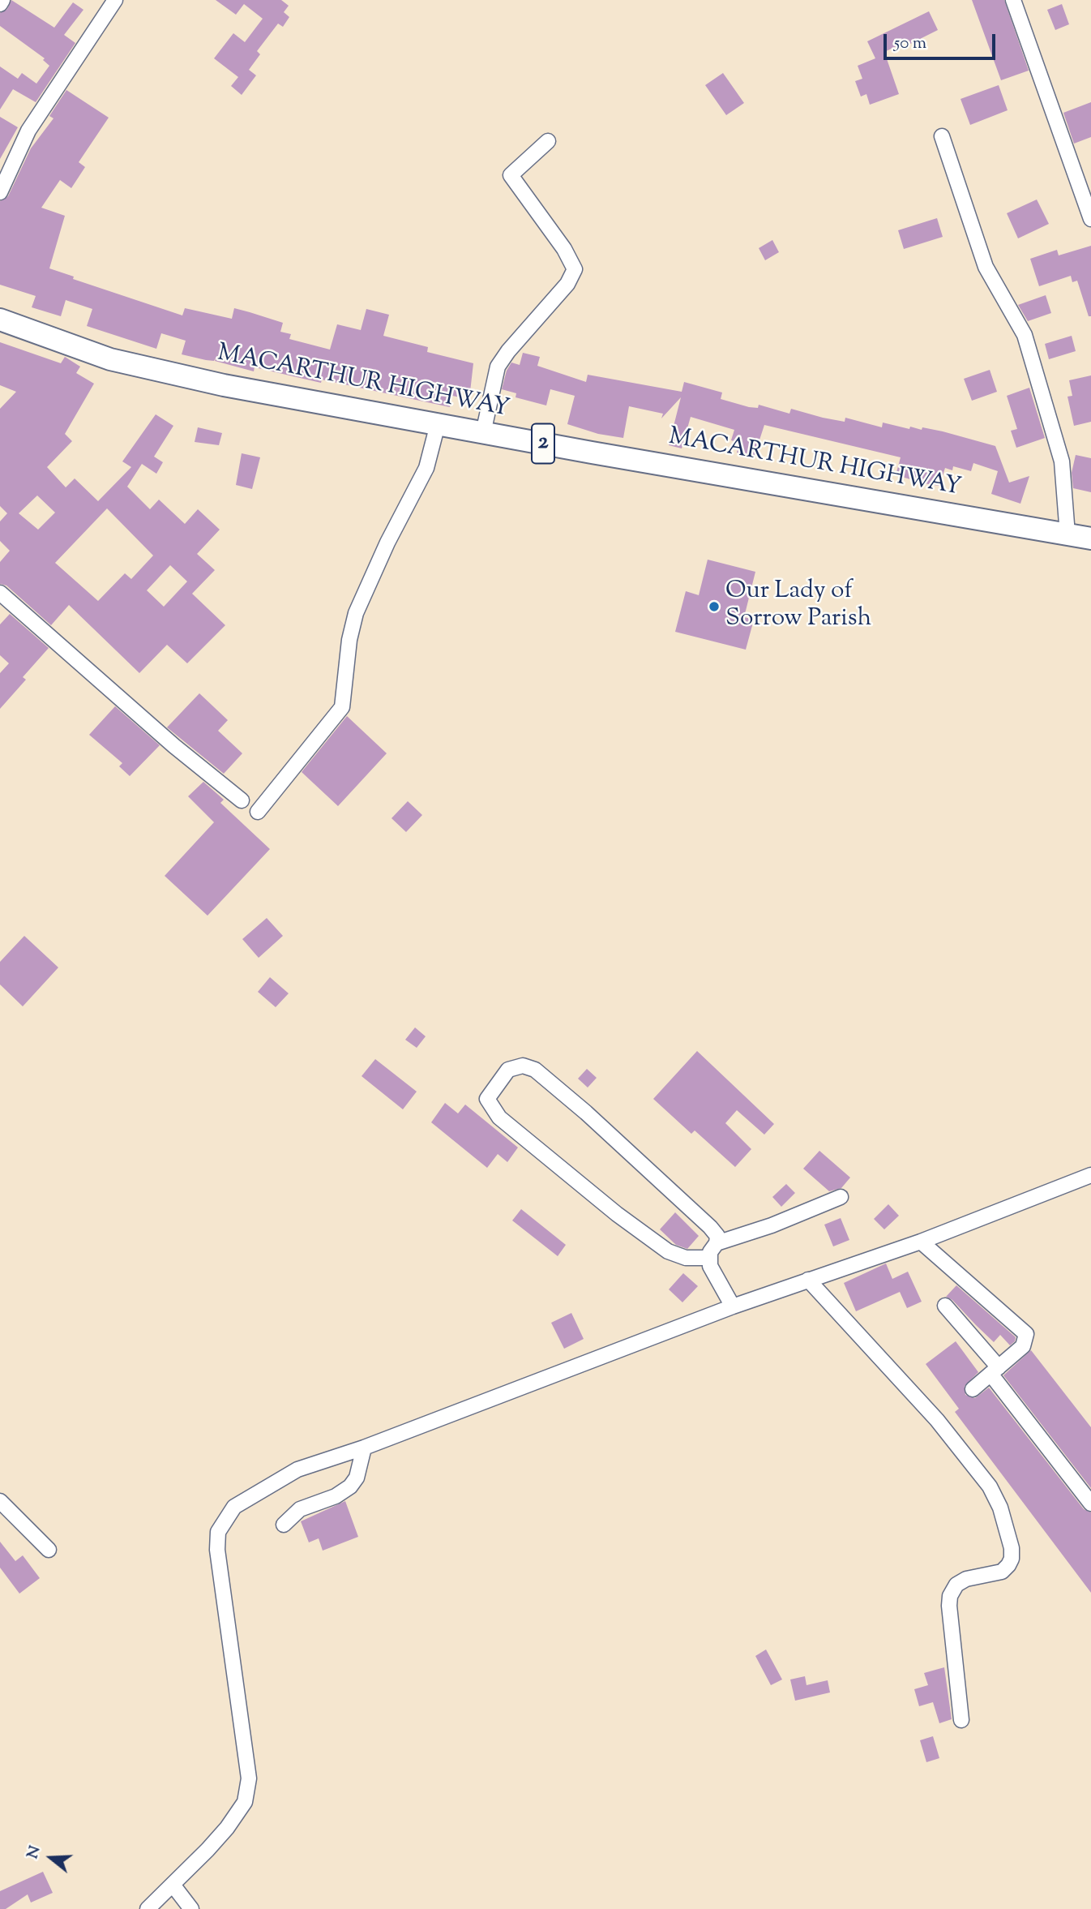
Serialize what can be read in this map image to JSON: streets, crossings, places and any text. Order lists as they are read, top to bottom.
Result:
{
  "streets": {
    "highway": ["MACARTHUR HIGHWAY", "2"]
  },
  "places": ["Our Lady of Sorrow Parish"],
  "scale_bar": "50 m",
  "north": "left"
}
